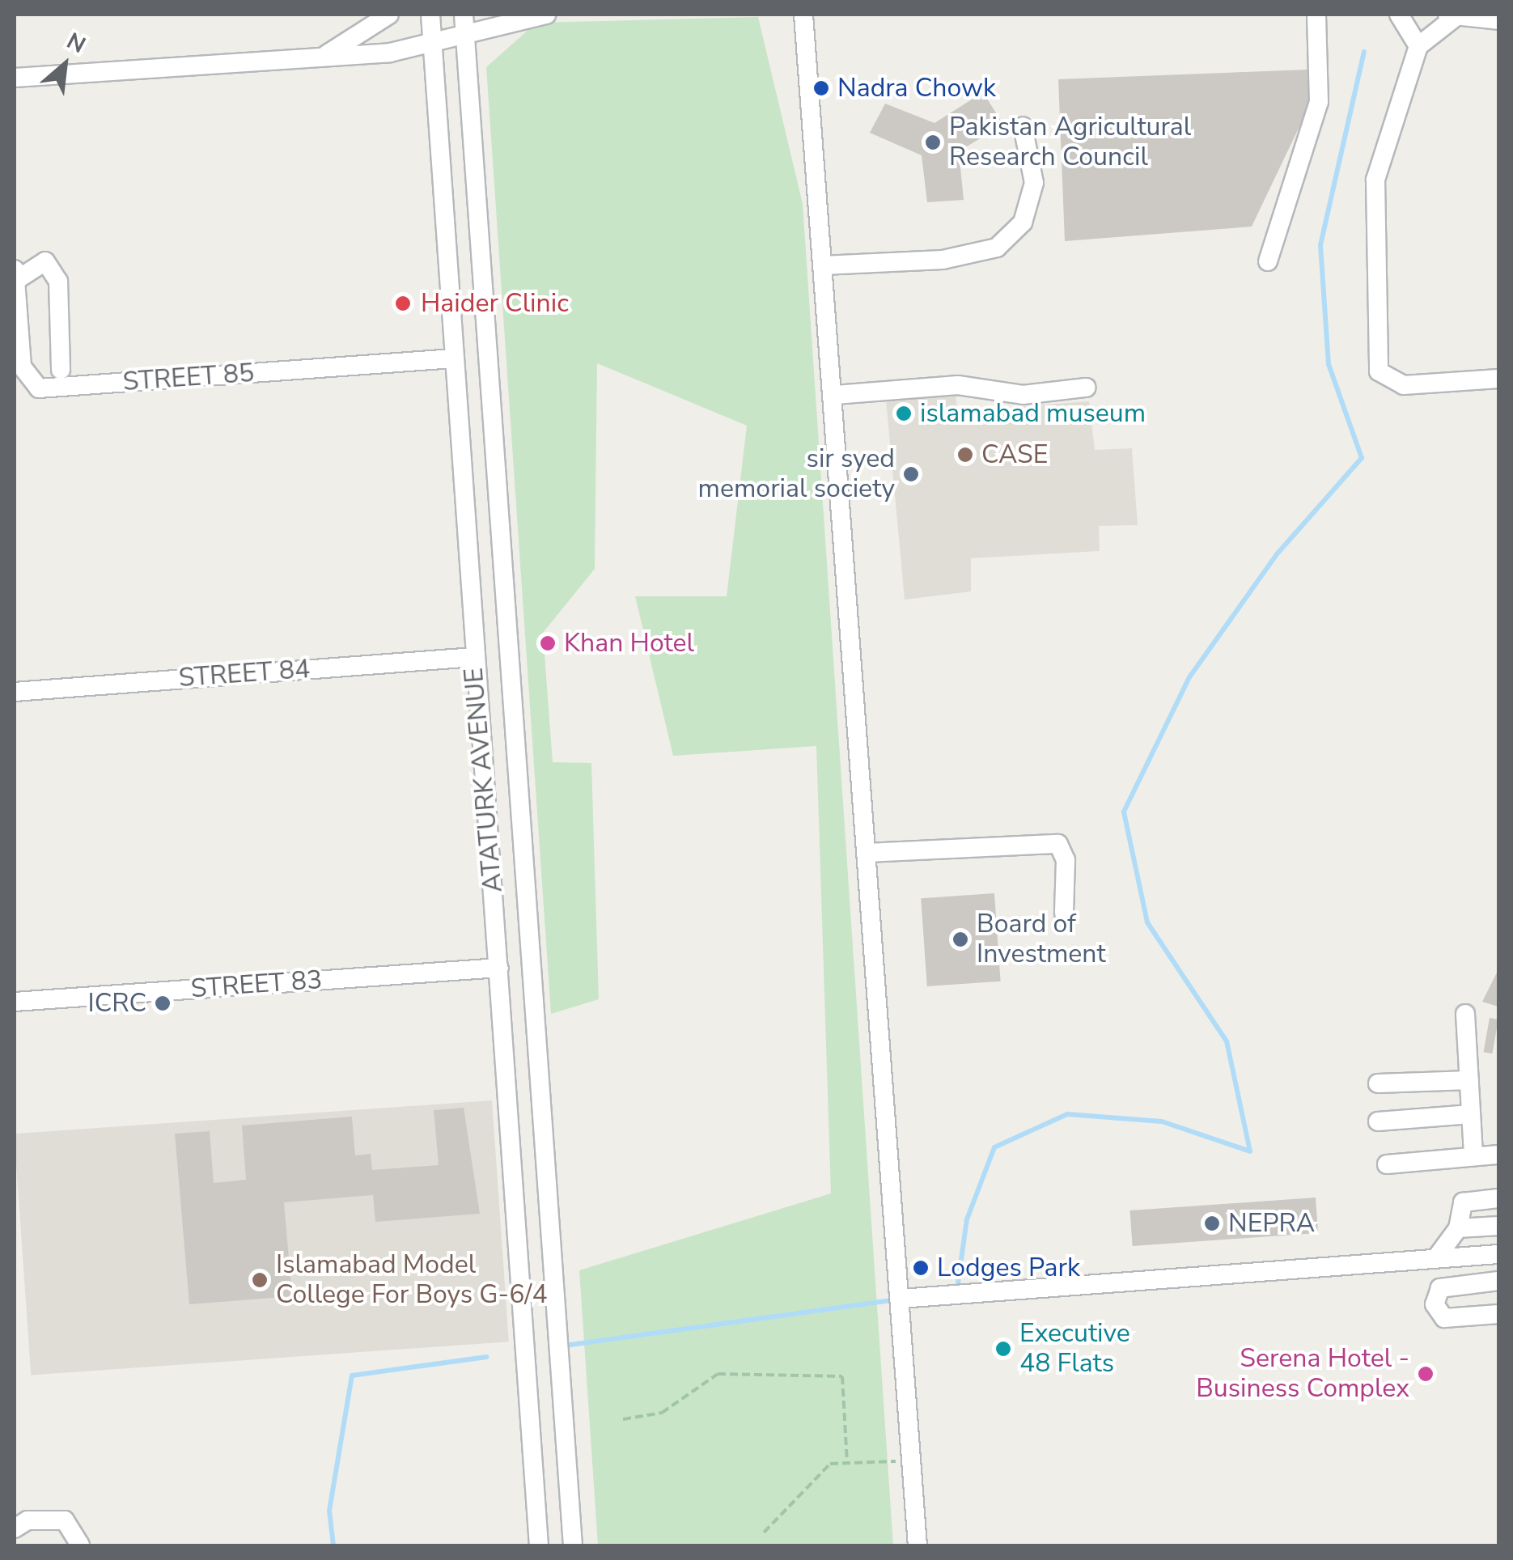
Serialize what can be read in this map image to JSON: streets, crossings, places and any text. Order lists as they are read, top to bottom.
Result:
{
  "streets": {
    "street": [
      "STREET 85",
      "STREET 84",
      "ATATURK AVENUE",
      "STREET 83"
    ]
  },
  "crossings": [
    ["STREET 85", "ATATURK AVENUE"],
    ["STREET 84", "ATATURK AVENUE"],
    ["ATATURK AVENUE", "STREET 83"]
  ],
  "places": [
    "Nadra Chowk",
    "Pakistan Agricultural Research Council",
    "Haider Clinic",
    "islamabad museum",
    "CASE",
    "sir syed memorial society",
    "Khan Hotel",
    "Board of Investment",
    "ICRC",
    "NEPRA",
    "Lodges Park",
    "Islamabad Model College For Boys G-6/4",
    "Executive 48 Flats",
    "Serena Hotel - Business Complex"
  ],
  "north": "top right"
}
